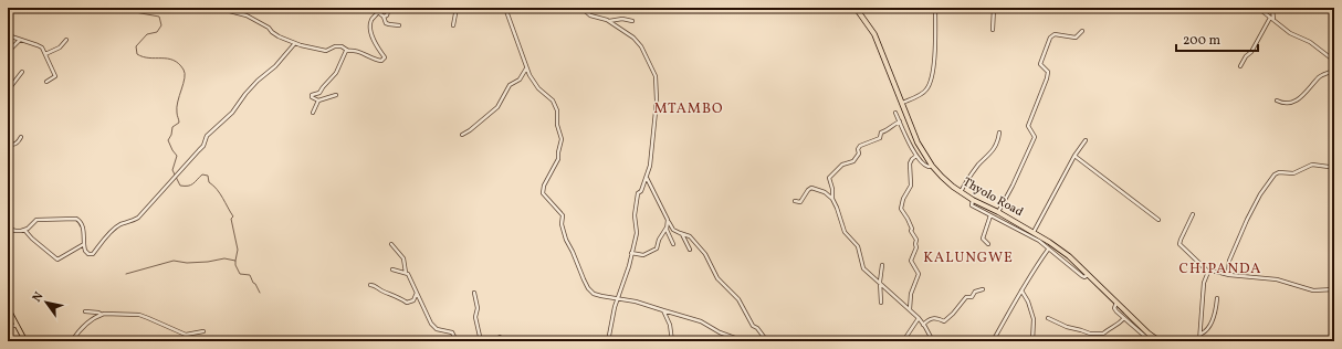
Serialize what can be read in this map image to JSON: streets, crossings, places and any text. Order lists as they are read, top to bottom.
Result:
{
  "streets": {
    "highway": ["Thyolo Road"]
  },
  "districts": ["MTAMBO", "KALUNGWE", "CHIPANDA"],
  "scale_bar": "200 m",
  "north": "top left"
}
